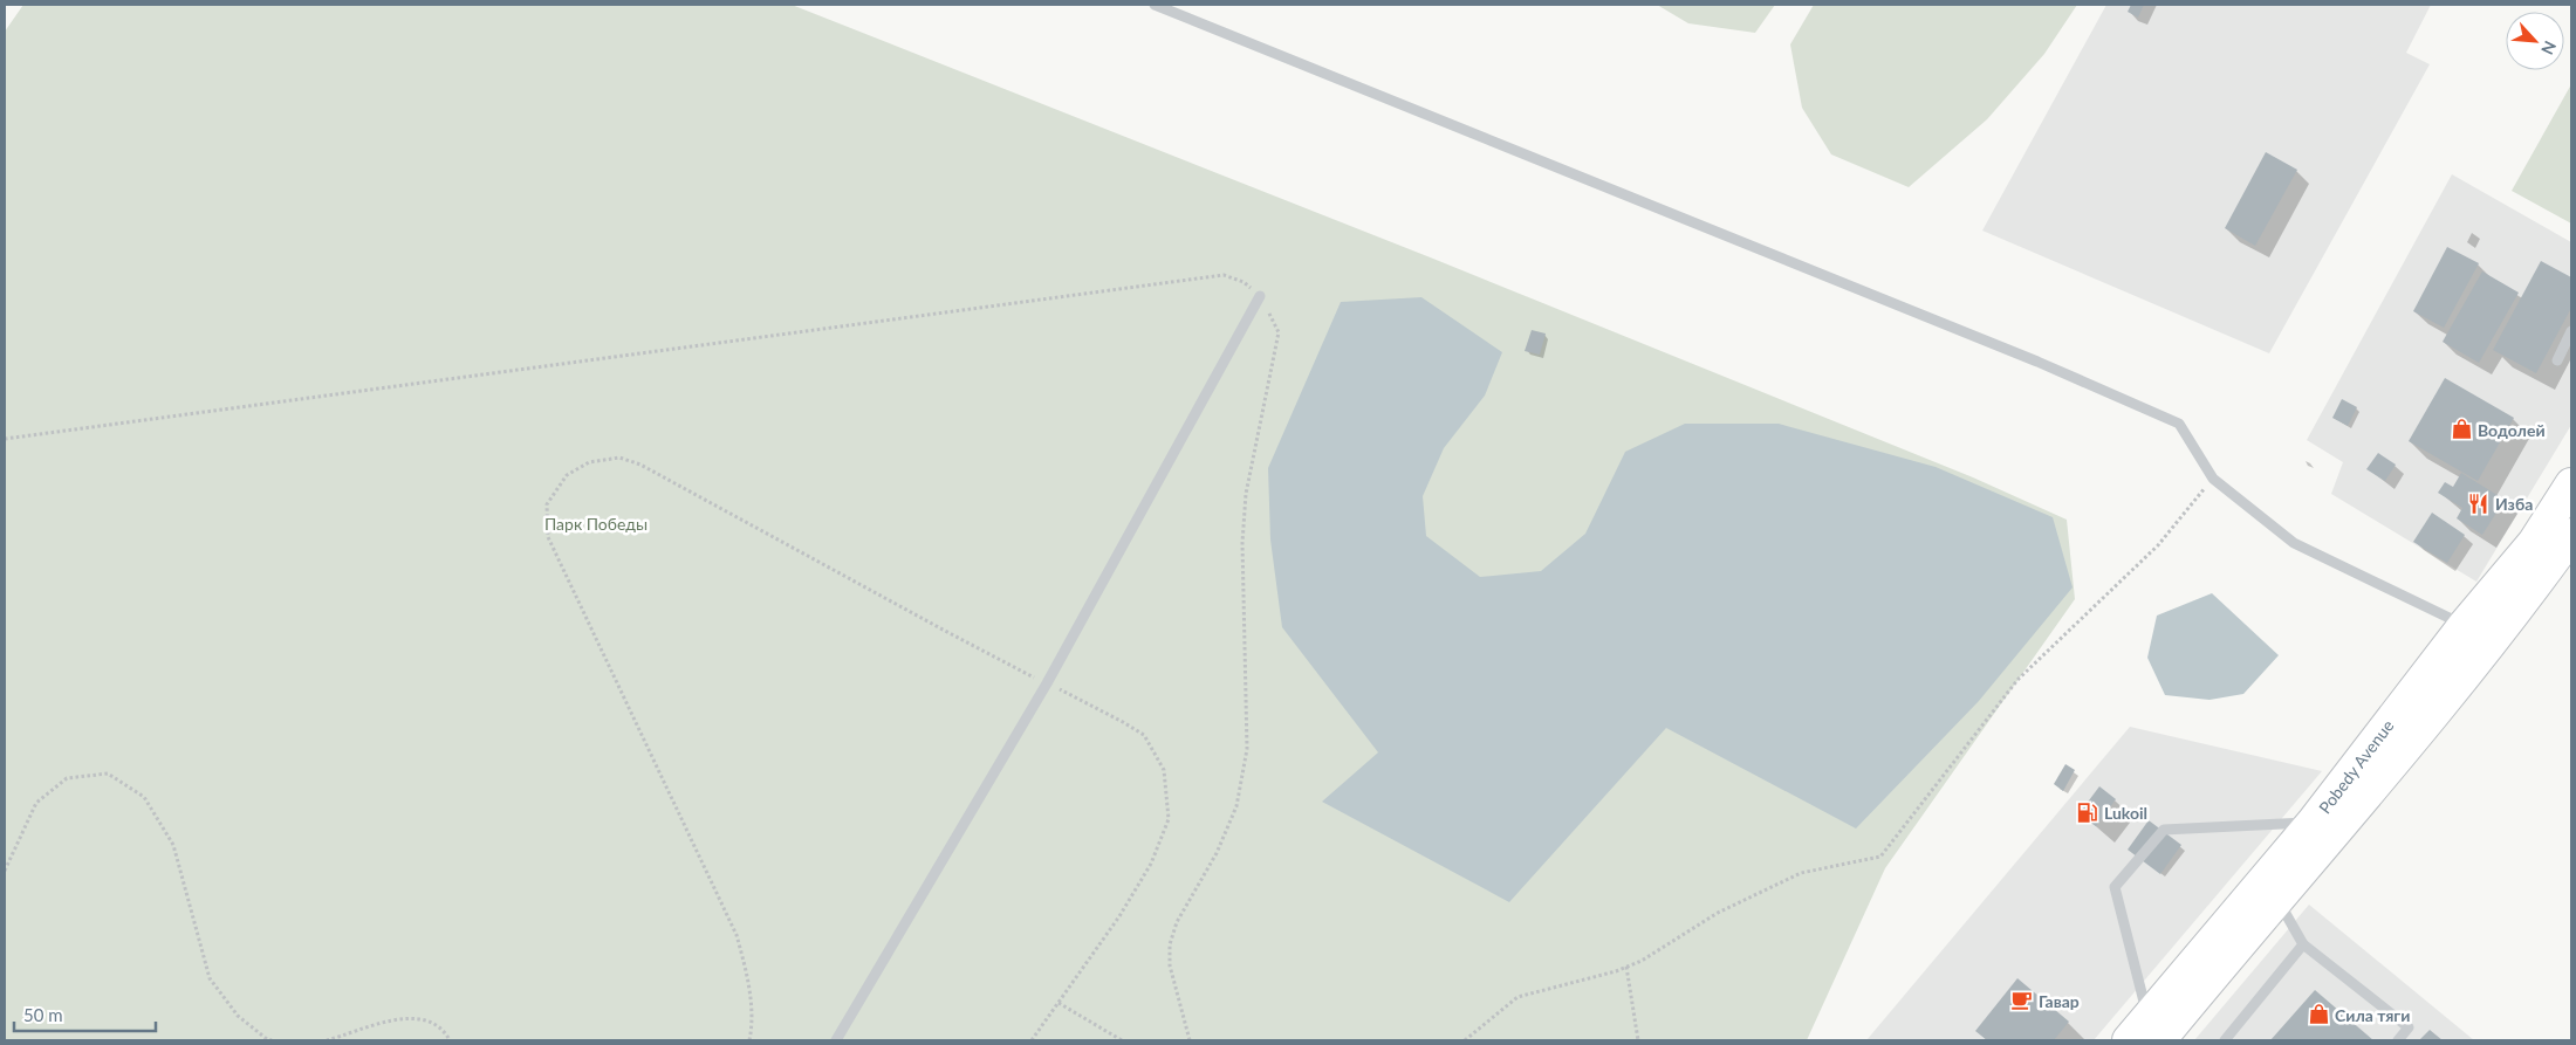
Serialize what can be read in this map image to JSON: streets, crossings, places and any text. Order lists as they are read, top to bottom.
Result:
{
  "streets": {
    "main road": ["Pobedy Avenue"]
  },
  "parks": ["Парк Победы"],
  "places": {
    "shop": ["Водолей", "Сила тяги"],
    "restaurant": ["Изба"],
    "fuel station": ["Lukoil"],
    "cafe": ["Гавар"]
  },
  "scale_bar": "50 m",
  "north": "bottom right"
}
